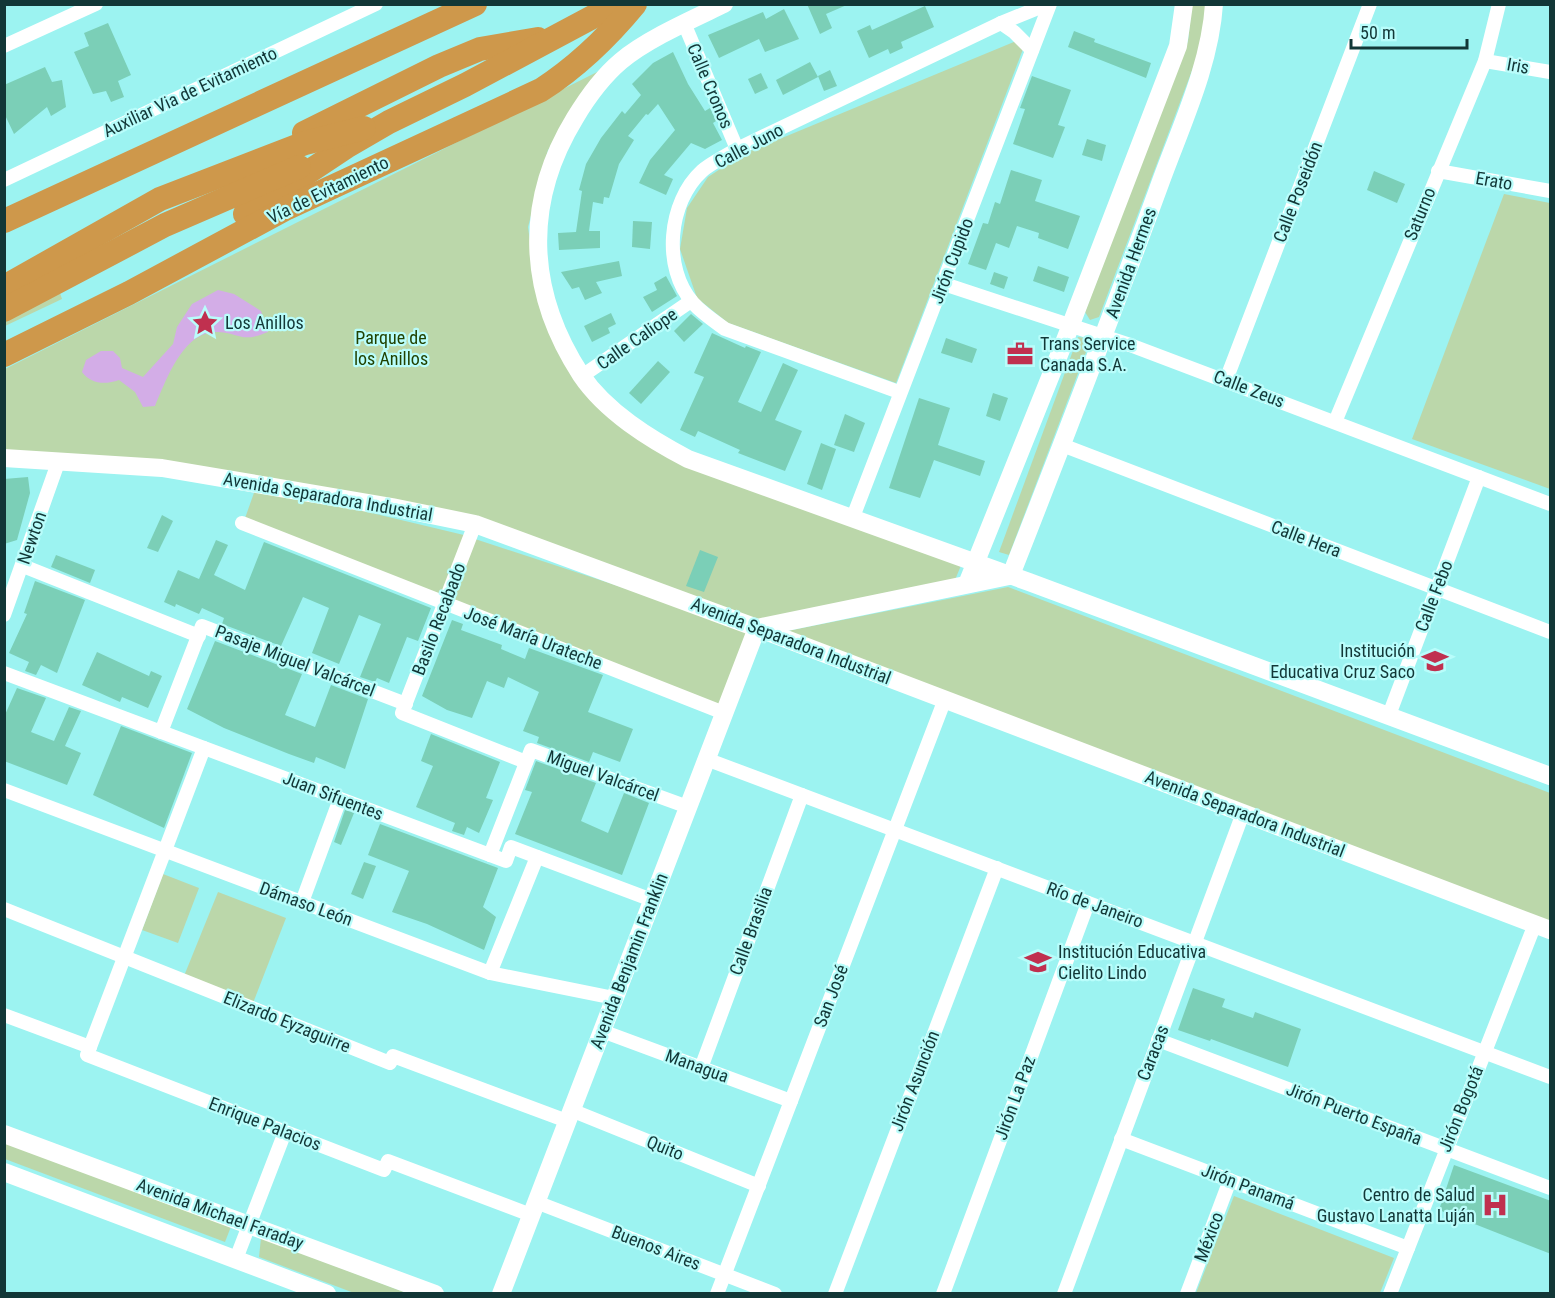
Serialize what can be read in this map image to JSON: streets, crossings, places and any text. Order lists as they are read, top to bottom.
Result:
{
  "streets": {
    "highway": ["Vía de Evitamiento"],
    "street": [
      "Iris",
      "Calle Cronos",
      "Auxiliar Via de Evitamiento",
      "Calle Juno",
      "Erato",
      "Calle Poseidón",
      "Saturno",
      "Jirón Cupido",
      "Avenida Hermes",
      "Calle Caliope",
      "Calle Zeus",
      "Avenida Separadora Industrial",
      "Newton",
      "Calle Hera",
      "Calle Febo",
      "Basilo Recabado",
      "José María Urateche",
      "Pasaje Miguel Valcárcel",
      "Miguel Valcárcel",
      "Juan Sifuentes",
      "Dámaso León",
      "Río de Janeiro",
      "Calle Brasilia",
      "Avenida Benjamin Franklin",
      "San José",
      "Elizardo Eyzaguirre",
      "Caracas",
      "Managua",
      "Jirón Asunción",
      "Jirón La Paz",
      "Jirón Bogotá",
      "Jirón Puerto España",
      "Enrique Palacios",
      "Quito",
      "Jirón Panamá",
      "Avenida Michael Faraday",
      "México",
      "Buenos Aires"
    ]
  },
  "crossings": [
    ["Iris", "Saturno"],
    ["Calle Cronos", "Calle Juno"],
    ["Calle Juno", "Jirón Cupido"],
    ["Calle Juno", "Calle Caliope"],
    ["Erato", "Saturno"],
    ["Calle Poseidón", "Calle Zeus"],
    ["Saturno", "Calle Zeus"],
    ["Jirón Cupido", "Calle Zeus"],
    ["Avenida Hermes", "Calle Zeus"],
    ["Avenida Hermes", "Calle Hera"],
    ["Calle Zeus", "Calle Febo"],
    ["Avenida Separadora Industrial", "Newton"],
    ["Avenida Separadora Industrial", "Basilo Recabado"],
    ["Avenida Separadora Industrial", "Avenida Benjamin Franklin"],
    ["Avenida Separadora Industrial", "San José"],
    ["Avenida Separadora Industrial", "Caracas"],
    ["Avenida Separadora Industrial", "Jirón Bogotá"],
    ["Newton", "Pasaje Miguel Valcárcel"],
    ["Calle Hera", "Calle Febo"],
    ["Basilo Recabado", "José María Urateche"],
    ["Basilo Recabado", "Pasaje Miguel Valcárcel"],
    ["Basilo Recabado", "Miguel Valcárcel"],
    ["José María Urateche", "Avenida Benjamin Franklin"],
    ["Pasaje Miguel Valcárcel", "Miguel Valcárcel"],
    ["Miguel Valcárcel", "Juan Sifuentes"],
    ["Miguel Valcárcel", "Avenida Benjamin Franklin"],
    ["Dámaso León", "Avenida Benjamin Franklin"],
    ["Río de Janeiro", "Calle Brasilia"],
    ["Río de Janeiro", "Avenida Benjamin Franklin"],
    ["Río de Janeiro", "San José"],
    ["Río de Janeiro", "Caracas"],
    ["Río de Janeiro", "Jirón Asunción"],
    ["Río de Janeiro", "Jirón La Paz"],
    ["Río de Janeiro", "Jirón Bogotá"],
    ["Calle Brasilia", "Managua"],
    ["Avenida Benjamin Franklin", "Elizardo Eyzaguirre"],
    ["Avenida Benjamin Franklin", "Managua"],
    ["Avenida Benjamin Franklin", "Enrique Palacios"],
    ["Avenida Benjamin Franklin", "Quito"],
    ["Avenida Benjamin Franklin", "Buenos Aires"],
    ["San José", "Managua"],
    ["San José", "Quito"],
    ["San José", "Buenos Aires"],
    ["Elizardo Eyzaguirre", "Quito"],
    ["Caracas", "Jirón Puerto España"],
    ["Caracas", "Jirón Panamá"],
    ["Jirón Bogotá", "Jirón Puerto España"],
    ["Jirón Bogotá", "Jirón Panamá"],
    ["Enrique Palacios", "Buenos Aires"],
    ["Jirón Panamá", "México"]
  ],
  "parks": ["Parque de los Anillos"],
  "places": {
    "place": ["Los Anillos"],
    "office": ["Trans Service Canada S.A."],
    "school or university": ["Institución Educativa Cruz Saco", "Institución Educativa Cielito Lindo"],
    "hospital": ["Centro de Salud Gustavo Lanatta Luján"]
  },
  "scale_bar": "50 m"
}
